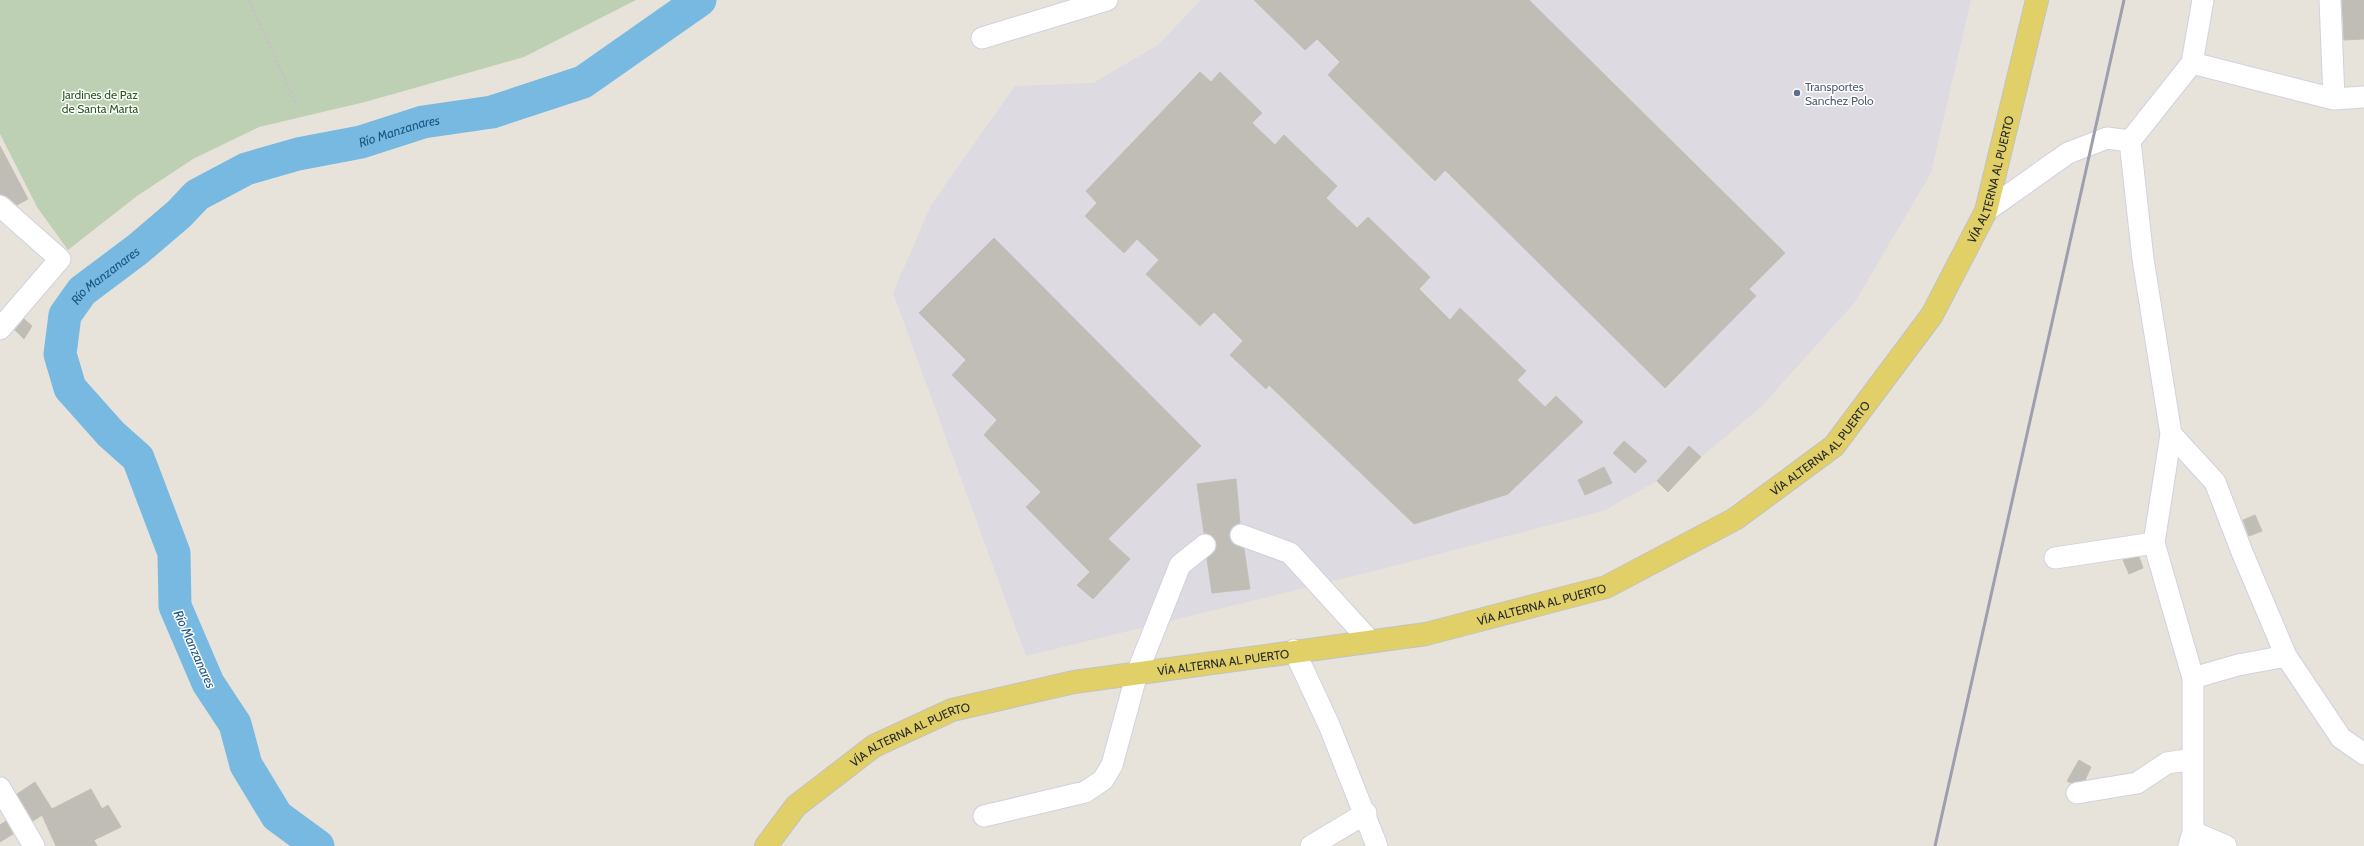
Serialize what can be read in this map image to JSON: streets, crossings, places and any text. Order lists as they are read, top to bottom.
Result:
{
  "streets": {
    "main road": ["VÍA ALTERNA AL PUERTO"]
  },
  "water": ["Río Manzanares"],
  "parks": ["Jardines de Paz de Santa Marta"],
  "places": ["Transportes Sanchez Polo"]
}
